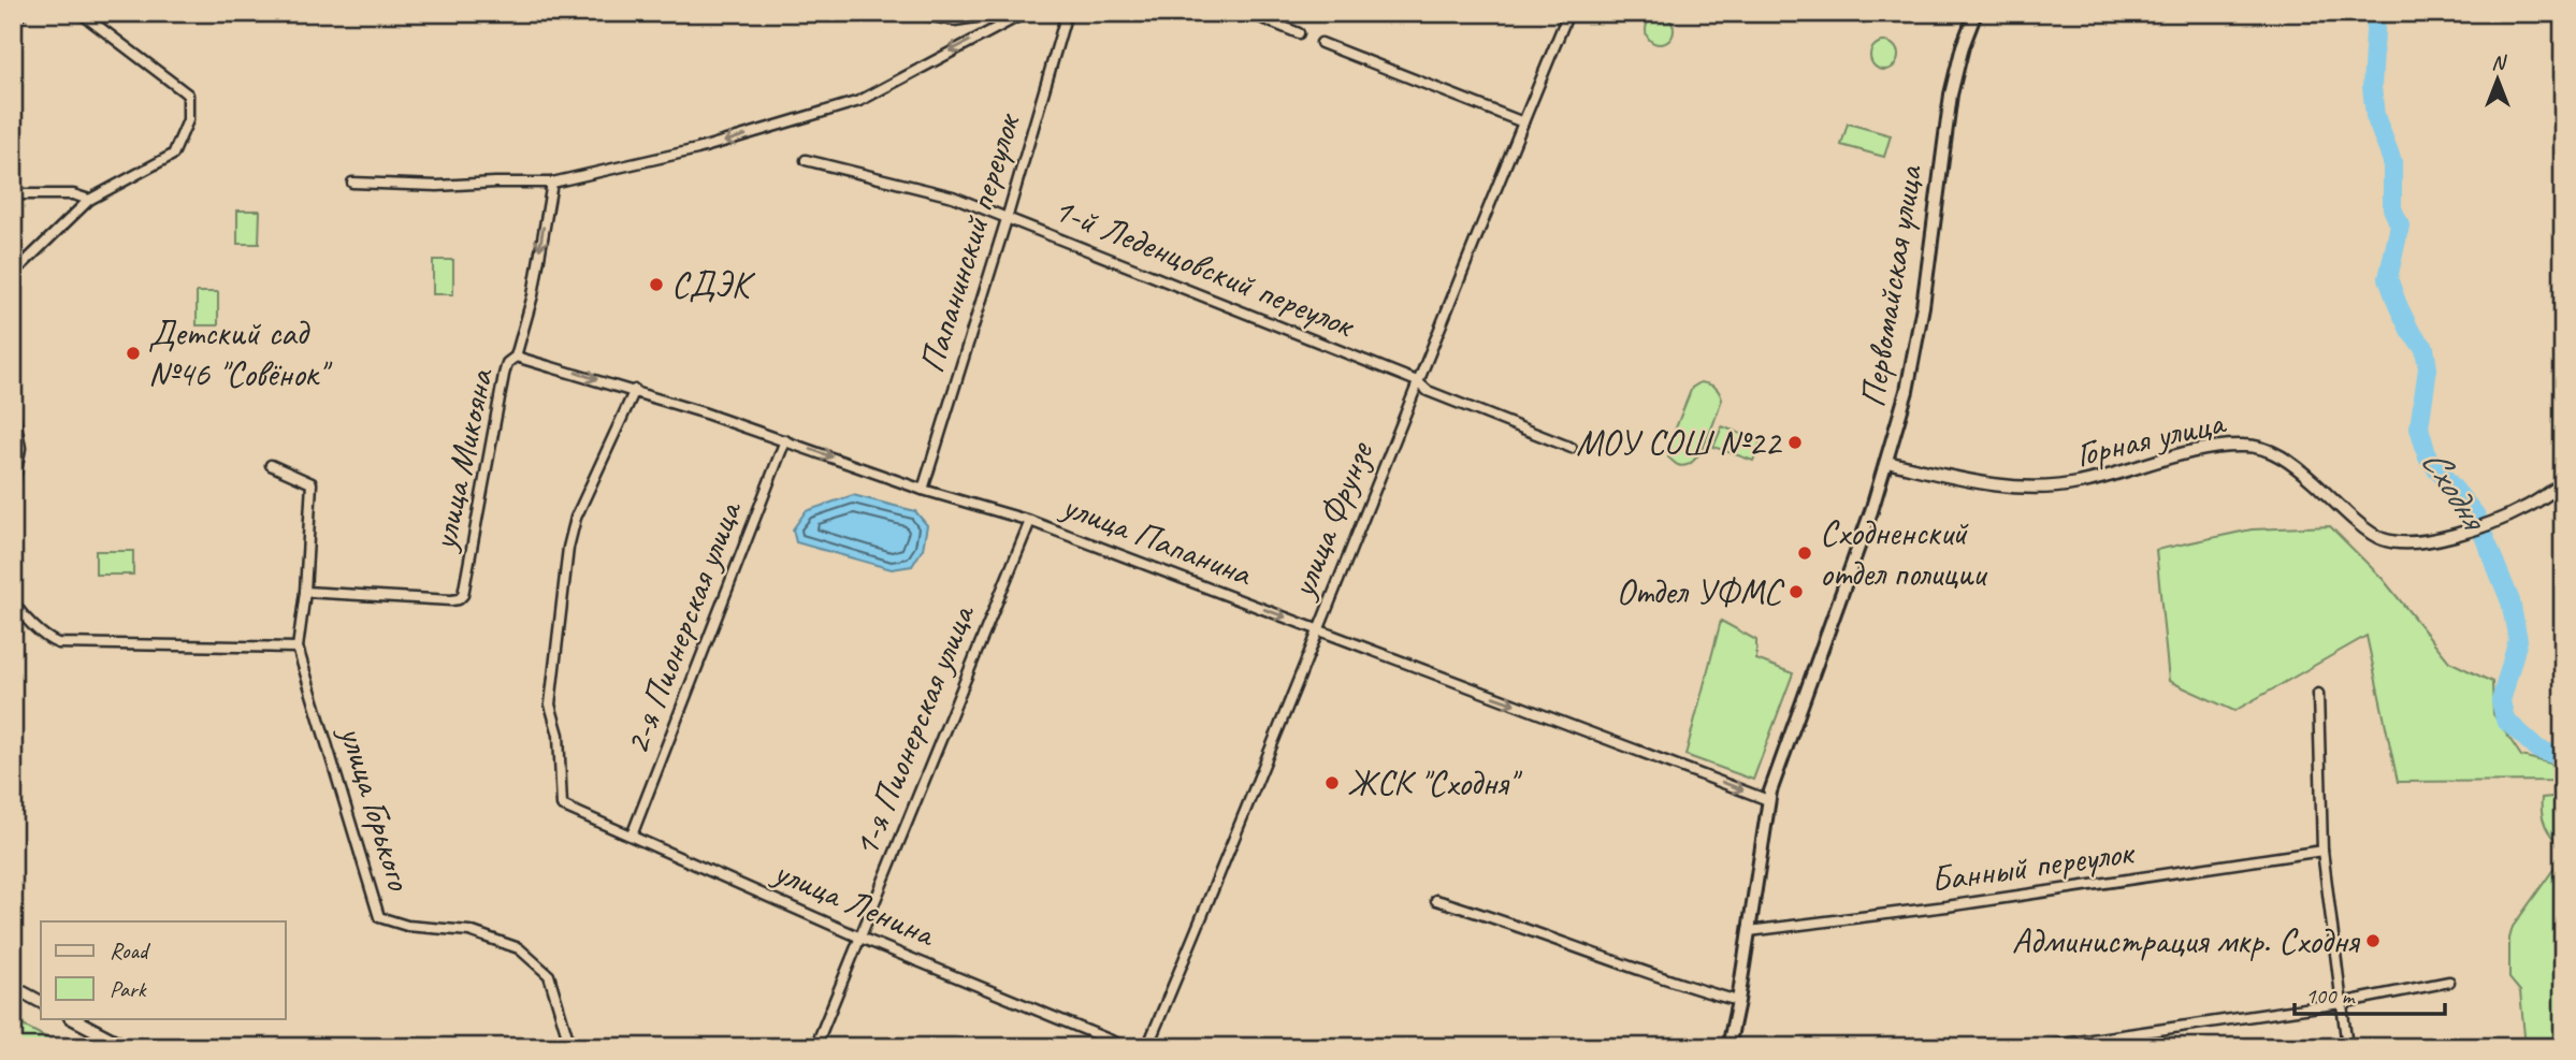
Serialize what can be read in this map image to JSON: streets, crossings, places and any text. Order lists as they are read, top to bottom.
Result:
{
  "streets": {
    "main road": ["Первомайская улица"],
    "street": [
      "Папанинский переулок",
      "1-й Леденцовский переулок",
      "Горная улица",
      "улица Микояна",
      "улица Фрунзе",
      "улица Папанина",
      "2-я Пионерская улица",
      "1-я Пионерская улица",
      "улица Горького",
      "Банный переулок",
      "улица Ленина"
    ]
  },
  "crossings": [
    ["Папанинский переулок", "1-й Леденцовский переулок"],
    ["Папанинский переулок", "улица Папанина"],
    ["1-й Леденцовский переулок", "улица Фрунзе"],
    ["Первомайская улица", "Горная улица"],
    ["Первомайская улица", "улица Папанина"],
    ["Первомайская улица", "Банный переулок"],
    ["улица Микояна", "улица Папанина"],
    ["улица Микояна", "улица Горького"],
    ["улица Фрунзе", "улица Папанина"],
    ["улица Папанина", "2-я Пионерская улица"],
    ["улица Папанина", "1-я Пионерская улица"],
    ["улица Папанина", "улица Ленина"],
    ["2-я Пионерская улица", "улица Ленина"],
    ["1-я Пионерская улица", "улица Ленина"]
  ],
  "one_way": ["улица Папанина"],
  "water": ["Сходня"],
  "places": [
    "СДЭК",
    "Детский сад №46 \"Совёнок\"",
    "МОУ СОШ №22",
    "Сходненский отдел полиции",
    "Отдел УФМС",
    "ЖСК \"Сходня\"",
    "Администрация мкр. Сходня"
  ],
  "legend": ["Road", "Park"],
  "scale_bar": "100 m",
  "north": "top"
}
